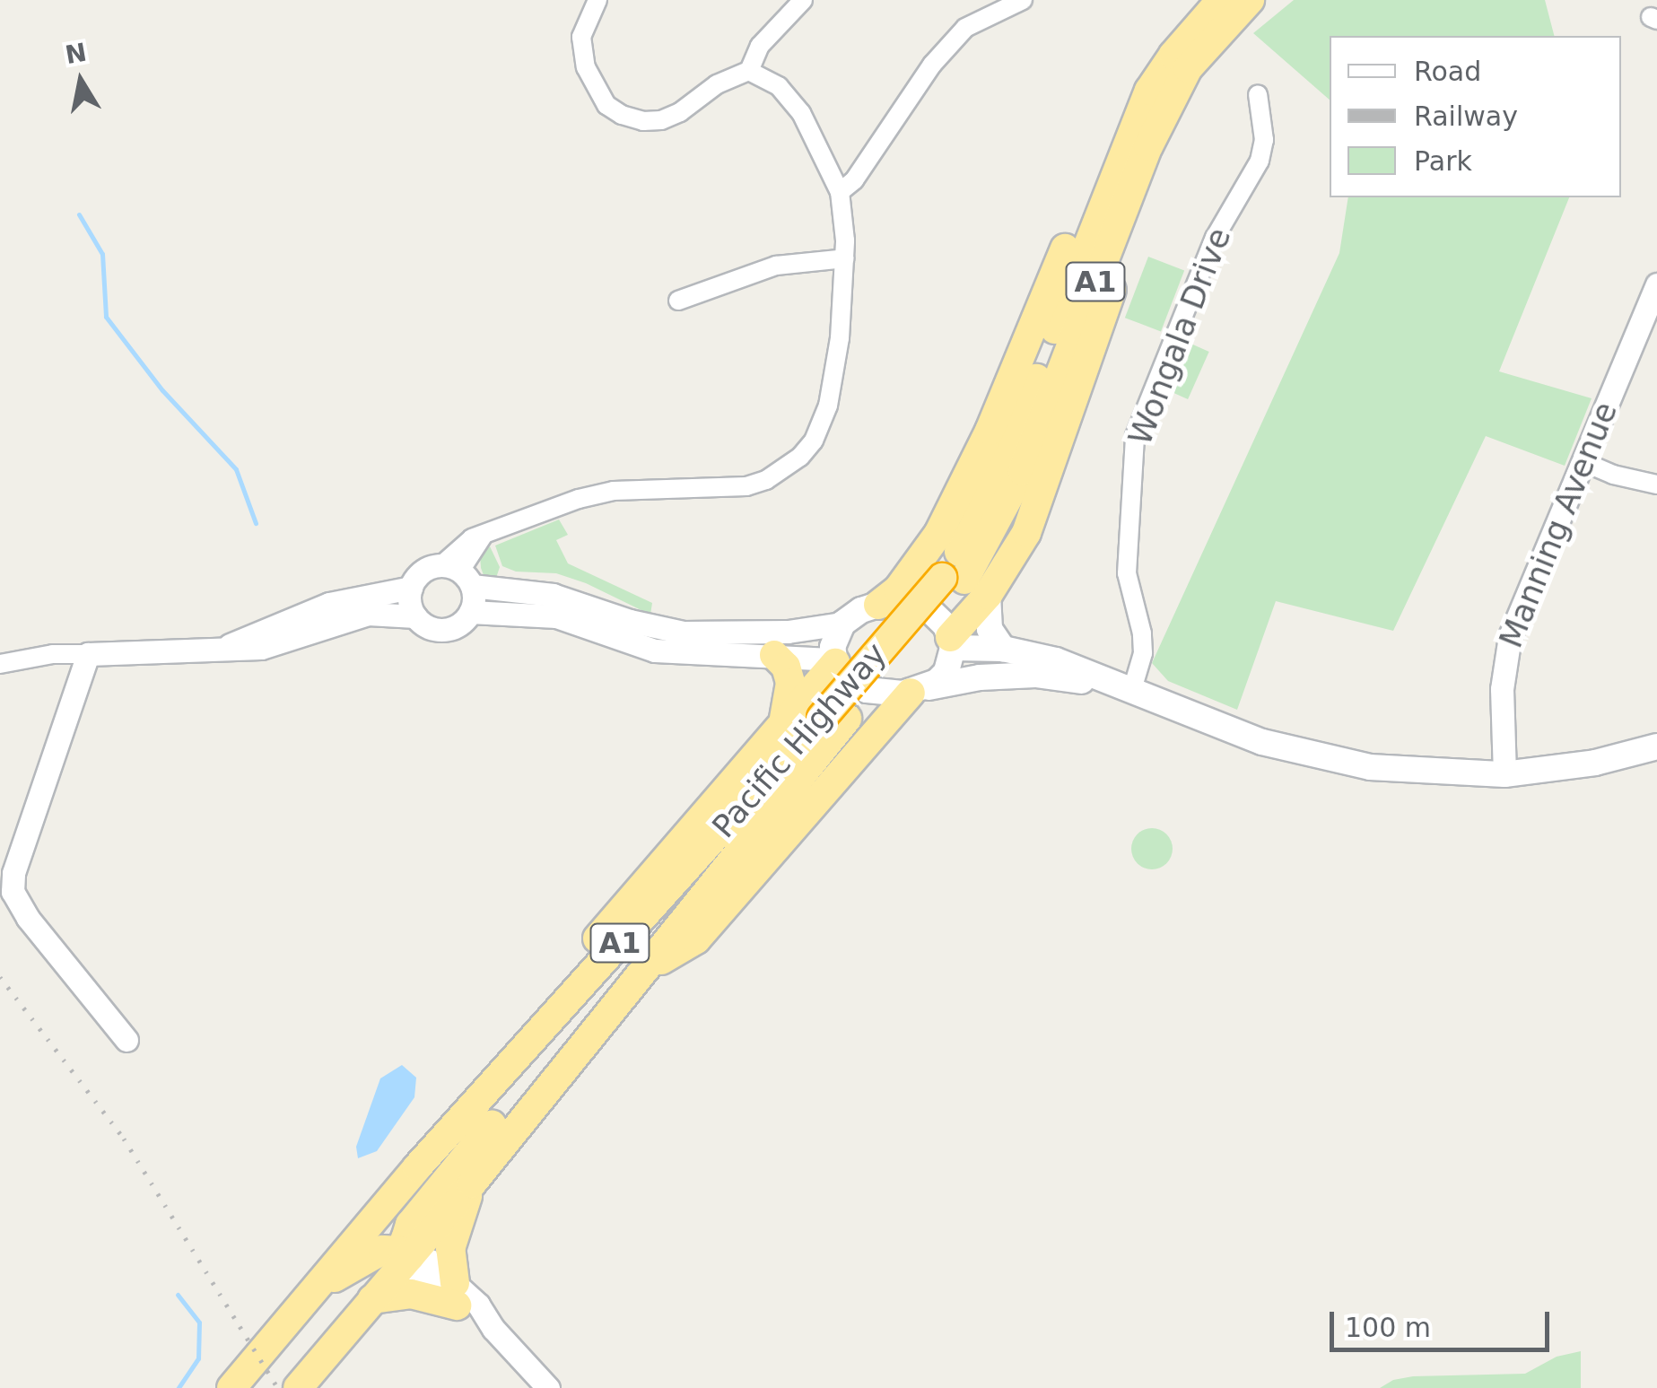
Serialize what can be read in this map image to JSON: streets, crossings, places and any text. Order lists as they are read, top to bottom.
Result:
{
  "streets": {
    "highway": ["A1", "Pacific Highway"],
    "street": ["Wongala Drive", "Manning Avenue"]
  },
  "legend": ["Road", "Railway", "Park"],
  "scale_bar": "100 m",
  "north": "top"
}
